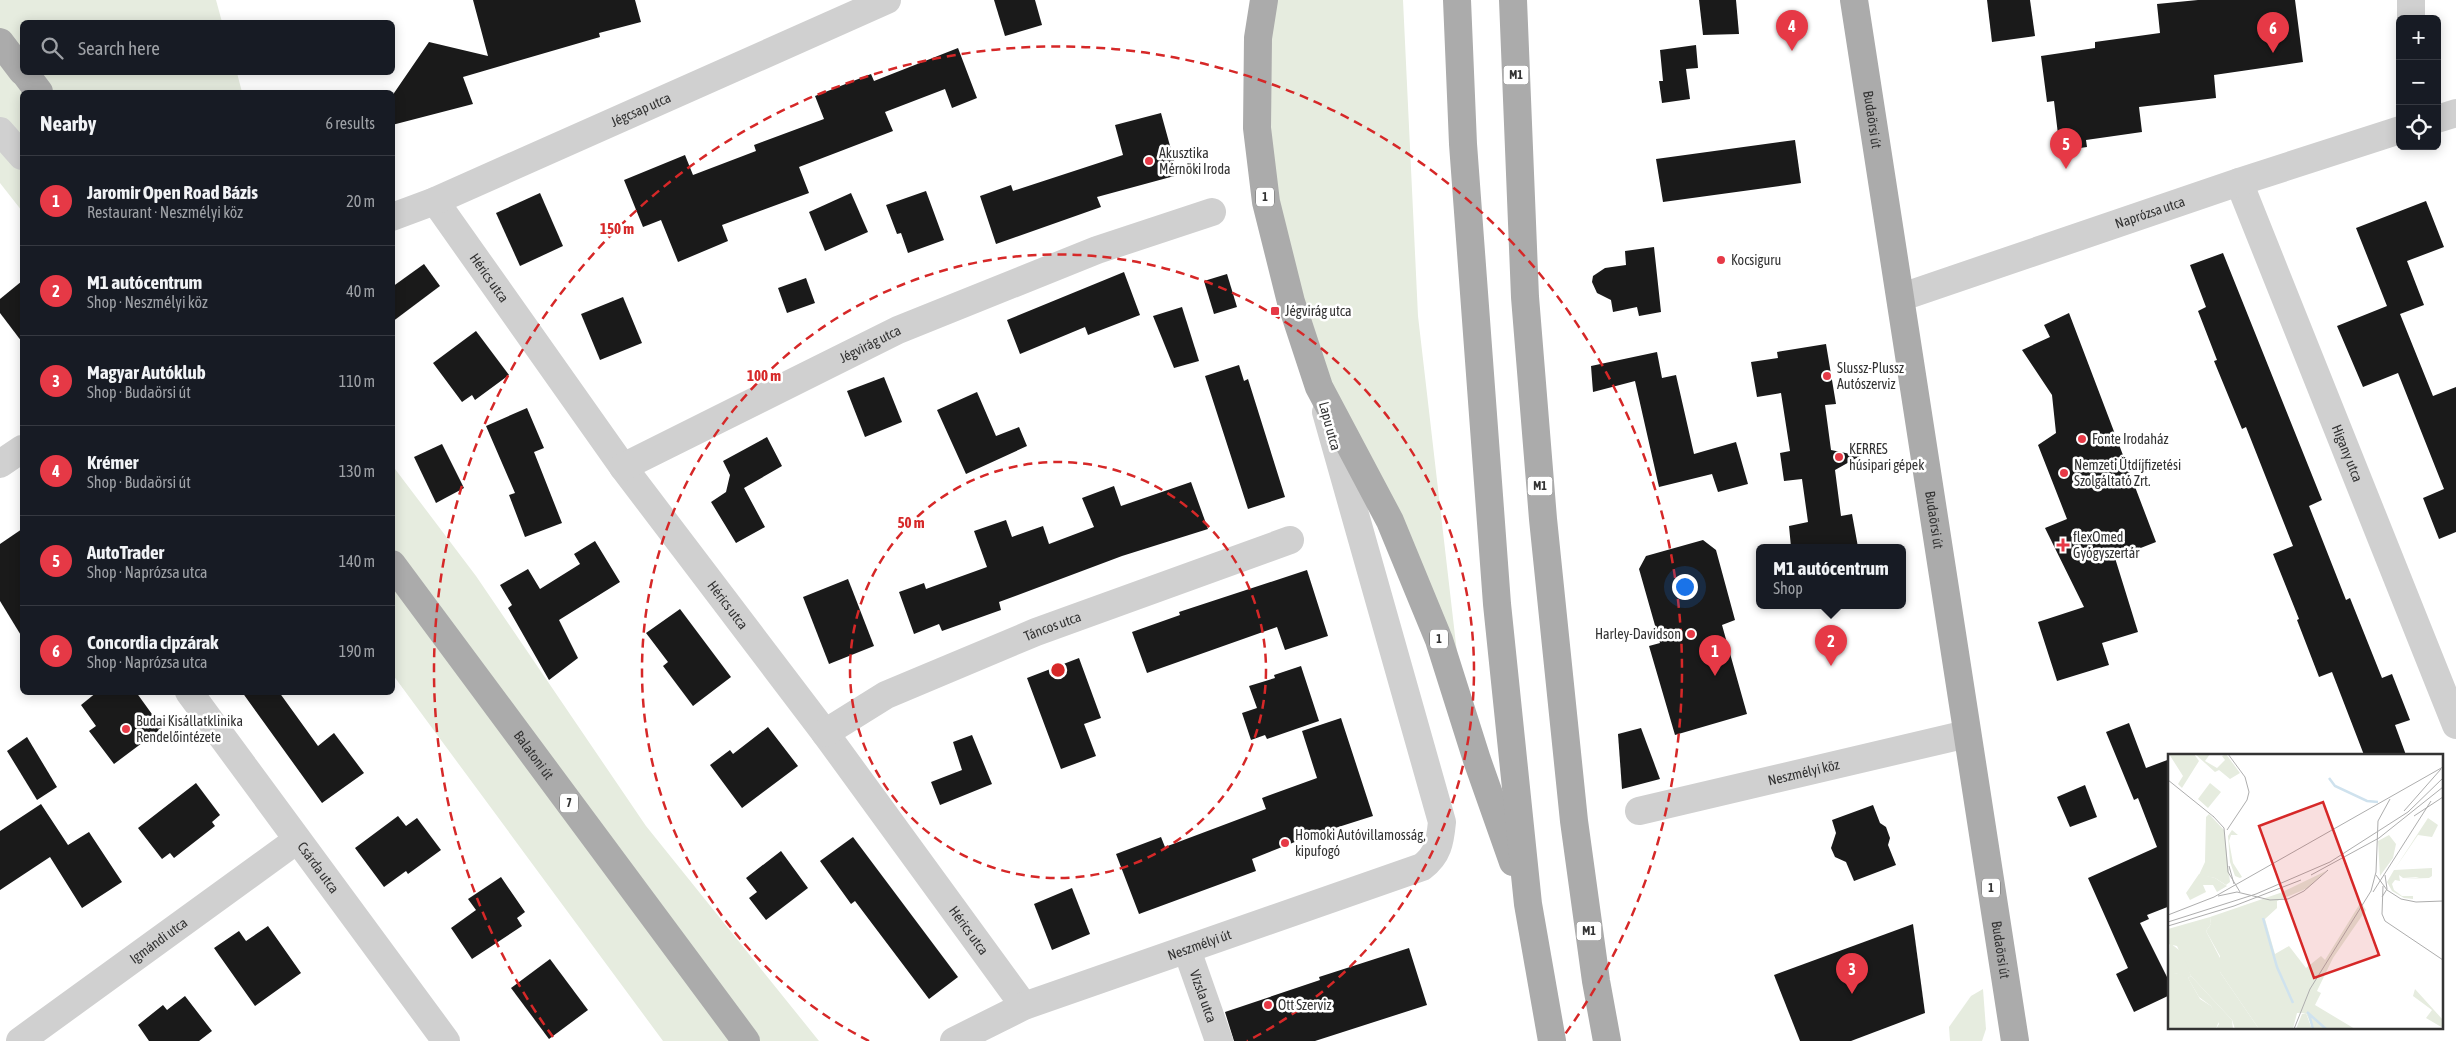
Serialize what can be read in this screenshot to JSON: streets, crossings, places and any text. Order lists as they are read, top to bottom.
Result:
{
  "streets": {
    "main road": [
      "M1",
      "Budaörsi út",
      "1",
      "Lapu utca",
      "Balatoni út",
      "7"
    ],
    "street": [
      "Jégcsap utca",
      "Naprózsa utca",
      "Hérics utca",
      "Jégvirág utca",
      "Higany utca",
      "Táncos utca",
      "Neszmélyi köz",
      "Csárda utca",
      "Igmándi utca",
      "Neszmélyi út",
      "Vizsla utca"
    ]
  },
  "crossings": [
    ["Jégcsap utca", "Hérics utca"],
    ["Budaörsi út", "Naprózsa utca"],
    ["Budaörsi út", "Neszmélyi köz"],
    ["1", "Lapu utca"],
    ["Naprózsa utca", "Higany utca"],
    ["Hérics utca", "Jégvirág utca"],
    ["Hérics utca", "Táncos utca"],
    ["Hérics utca", "Neszmélyi út"],
    ["Lapu utca", "Neszmélyi út"],
    ["Csárda utca", "Igmándi utca"],
    ["Neszmélyi út", "Vizsla utca"]
  ],
  "places": {
    "other": [
      "Akusztika Mérnöki Iroda",
      "Kocsiguru",
      "Slussz-Plussz Autószerviz",
      "Fonte Irodaház",
      "KERRES húsipari gépek",
      "Nemzeti Űtdíjfizetési Szolgáltató Zrt.",
      "Harley-Davidson",
      "Budai Kisállatklinika Rendelőintézete",
      "Homoki Autóvillamosság, kipufogó",
      "Ott Szerviz"
    ],
    "transit": ["Jégvirág utca"],
    "health": ["flexOmed Gyógyszertár"]
  },
  "page": {
    "pins": [
      "4",
      "6",
      "5",
      "2",
      "1",
      "3"
    ],
    "map_buttons": ["+", "−"],
    "search": "Search here",
    "heading": ["Nearby", "6 results"],
    "list": [
      {
        "mark": "1",
        "name": "Jaromir Open Road Bázis",
        "note": "Restaurant · Neszmélyi köz",
        "value": "20 m"
      },
      {
        "mark": "2",
        "name": "M1 autócentrum",
        "note": "Shop · Neszmélyi köz",
        "value": "40 m"
      },
      {
        "mark": "3",
        "name": "Magyar Autóklub",
        "note": "Shop · Budaörsi út",
        "value": "110 m"
      },
      {
        "mark": "4",
        "name": "Krémer",
        "note": "Shop · Budaörsi út",
        "value": "130 m"
      },
      {
        "mark": "5",
        "name": "AutoTrader",
        "note": "Shop · Naprózsa utca",
        "value": "140 m"
      },
      {
        "mark": "6",
        "name": "Concordia cipzárak",
        "note": "Shop · Naprózsa utca",
        "value": "190 m"
      }
    ],
    "popup": ["M1 autócentrum", "Shop"]
  },
  "rings": ["150 m", "100 m", "50 m"]
}
